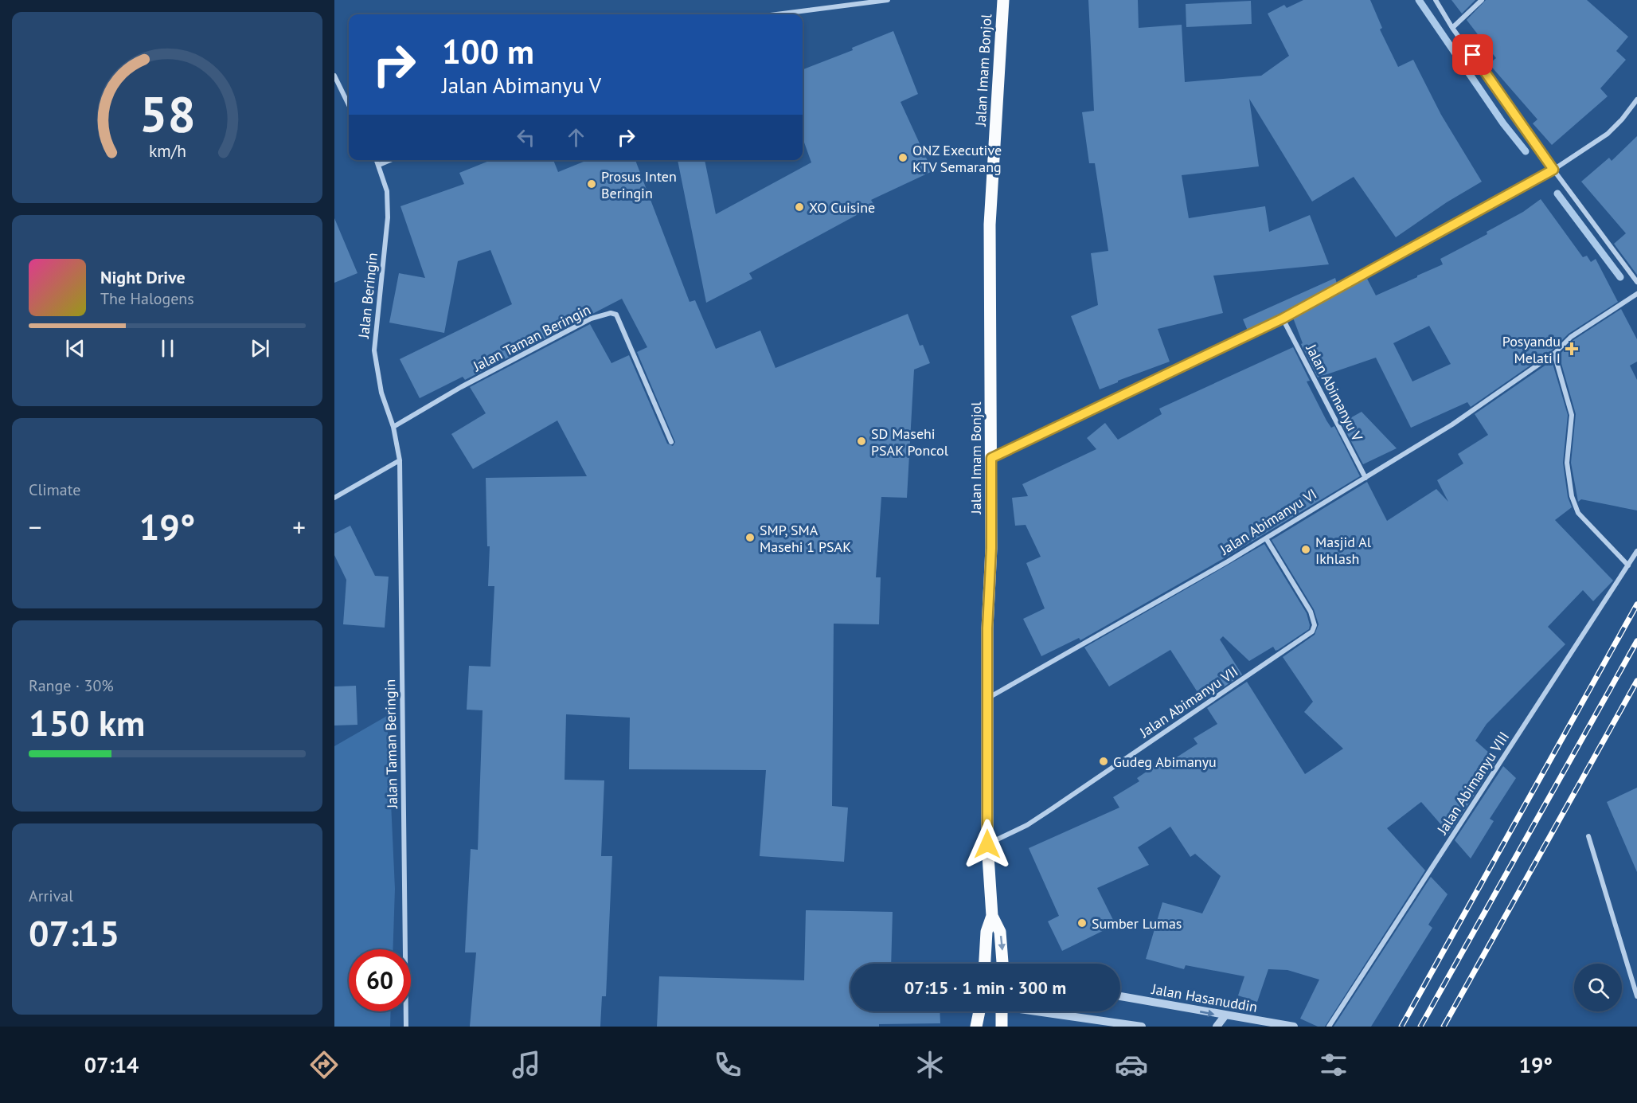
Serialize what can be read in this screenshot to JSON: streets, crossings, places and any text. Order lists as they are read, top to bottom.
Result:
{
  "streets": {
    "main road": ["Jalan Imam Bonjol"],
    "street": [
      "Jalan Beringin",
      "Jalan Taman Beringin",
      "Jalan Abimanyu V",
      "Jalan Abimanyu VI",
      "Jalan Abimanyu VII",
      "Jalan Abimanyu VIII",
      "Jalan Hasanuddin"
    ]
  },
  "crossings": [
    ["Jalan Imam Bonjol", "Jalan Abimanyu VI"],
    ["Jalan Imam Bonjol", "Jalan Abimanyu VII"],
    ["Jalan Beringin", "Jalan Taman Beringin"],
    ["Jalan Abimanyu V", "Jalan Abimanyu VI"],
    ["Jalan Abimanyu VI", "Jalan Abimanyu VII"]
  ],
  "one_way": ["Jalan Hasanuddin"],
  "places": {
    "other": [
      "ONZ Executive KTV Semarang",
      "Prosus Inten Beringin",
      "XO Cuisine",
      "SD Masehi PSAK Poncol",
      "SMP, SMA Masehi 1 PSAK",
      "Masjid Al Ikhlash",
      "Gudeg Abimanyu",
      "Sumber Lumas"
    ],
    "health": ["Posyandu Melati I"]
  },
  "page": {
    "turn": ["100 m", "Jalan Abimanyu V"],
    "song": ["Night Drive", "The Halogens"],
    "tile": [
      "Climate",
      ["Range · 30%", "150 km"],
      ["Arrival", "07:15"]
    ],
    "heat": ["−", "19°", "+"],
    "limit": "60",
    "trip": "07:15 · 1 min · 300 m",
    "tabs": ["07:14", "19°"],
    "gauge": ["58", "km/h"]
  }
}
